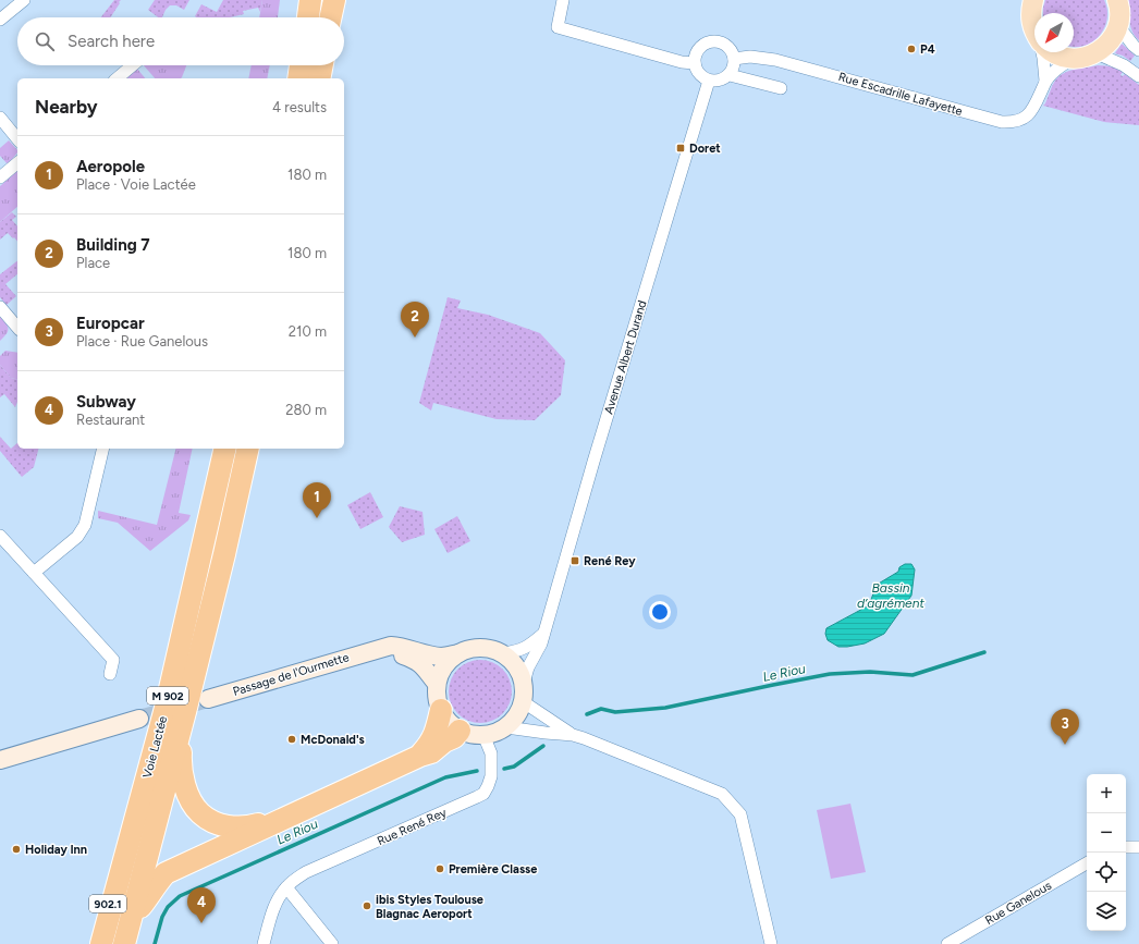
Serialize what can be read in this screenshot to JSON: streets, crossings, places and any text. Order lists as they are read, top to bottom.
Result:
{
  "streets": {
    "highway": ["M 902", "Voie Lactée", "902.1"],
    "street": [
      "Rue Escadrille Lafayette",
      "Avenue Albert Durand",
      "Passage de l'Ourmette",
      "Rue René Rey",
      "Rue Ganelous"
    ]
  },
  "crossings": [
    ["Rue Escadrille Lafayette", "Avenue Albert Durand"],
    ["Avenue Albert Durand", "Passage de l'Ourmette"],
    ["Avenue Albert Durand", "Rue René Rey"],
    ["Passage de l'Ourmette", "Rue René Rey"],
    ["Voie Lactée", "902.1"]
  ],
  "water": ["Bassin d’agrément", "Le Riou"],
  "places": {
    "other": [
      "P4",
      "McDonald's",
      "Holiday Inn",
      "Première Classe",
      "ibis Styles Toulouse Blagnac Aeroport"
    ],
    "transit": ["Doret", "René Rey"]
  },
  "north": "bottom left",
  "page": {
    "search": "Search here",
    "heading": ["Nearby", "4 results"],
    "list": [
      {
        "mark": "1",
        "name": "Aeropole",
        "note": "Place · Voie Lactée",
        "value": "180 m"
      },
      {
        "mark": "2",
        "name": "Building 7",
        "note": "Place",
        "value": "180 m"
      },
      {
        "mark": "3",
        "name": "Europcar",
        "note": "Place · Rue Ganelous",
        "value": "210 m"
      },
      {
        "mark": "4",
        "name": "Subway",
        "note": "Restaurant",
        "value": "280 m"
      }
    ],
    "pins": [
      "2",
      "1",
      "3",
      "4"
    ],
    "map_buttons": ["+", "−"]
  }
}
